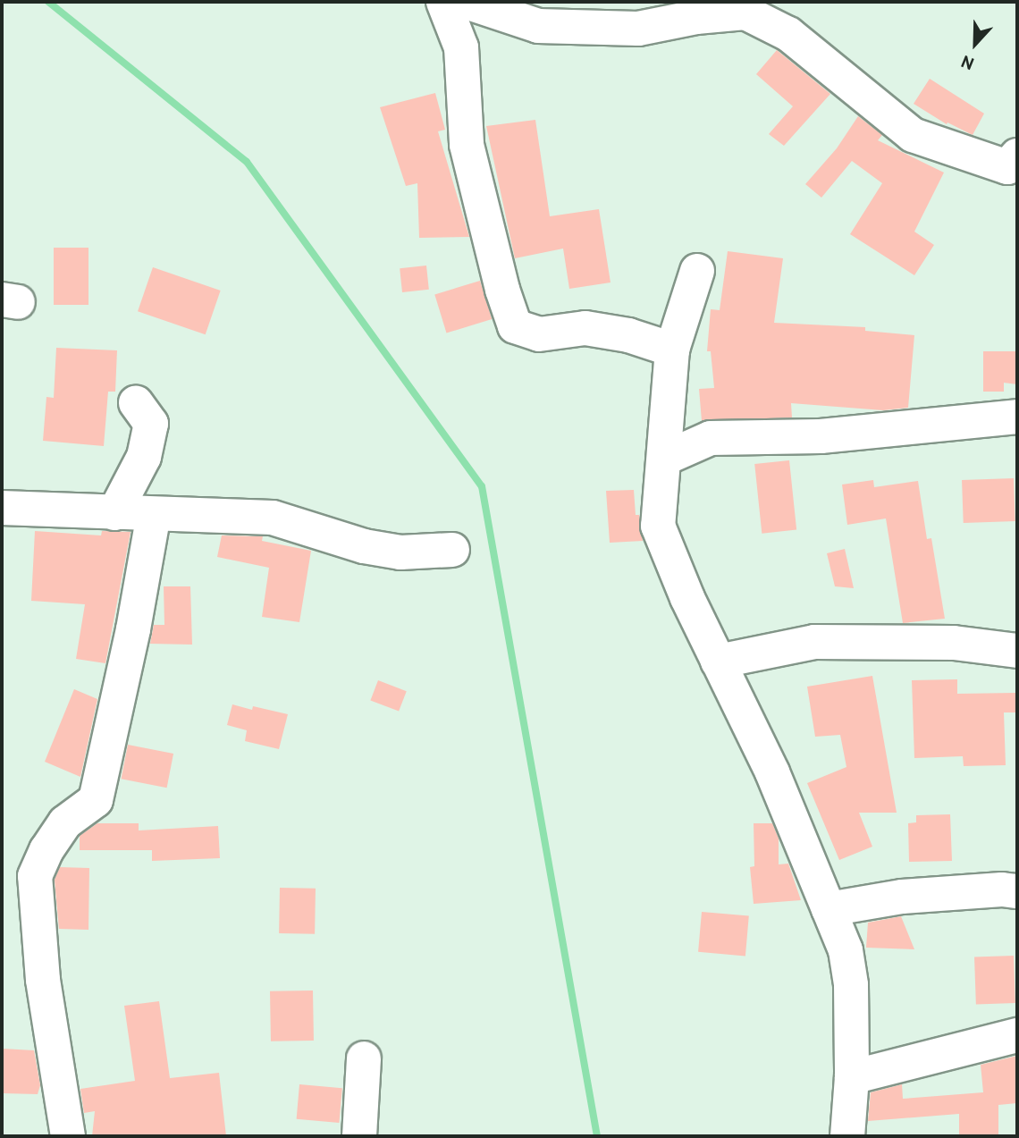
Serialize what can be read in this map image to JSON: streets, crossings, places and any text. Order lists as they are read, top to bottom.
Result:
{
  "north": "bottom"
}
